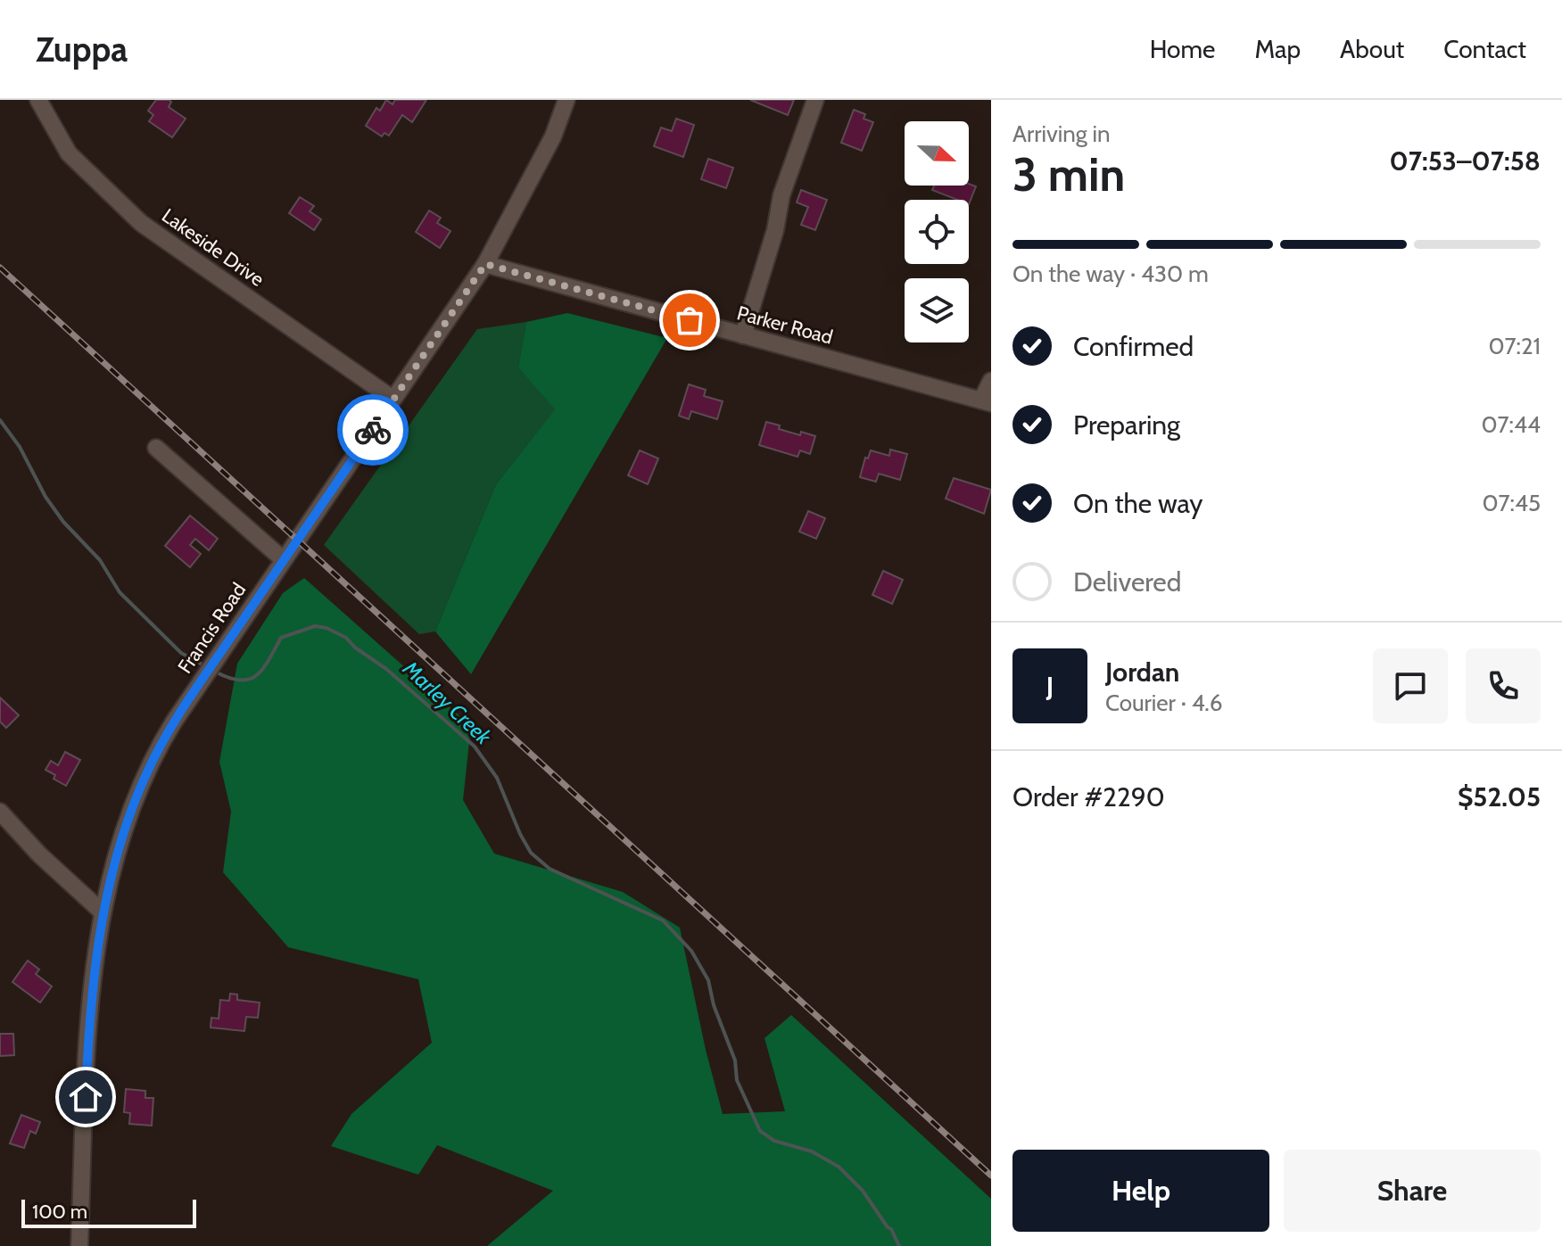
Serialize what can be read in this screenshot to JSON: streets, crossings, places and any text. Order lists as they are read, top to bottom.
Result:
{
  "streets": {
    "street": ["Lakeside Drive", "Parker Road", "Francis Road"]
  },
  "crossings": [
    ["Lakeside Drive", "Francis Road"],
    ["Parker Road", "Francis Road"]
  ],
  "water": ["Marley Creek"],
  "scale_bar": "100 m",
  "north": "right",
  "page": {
    "header": "Zuppa",
    "nav": [
      "Home",
      "Map",
      "About",
      "Contact"
    ],
    "heading": ["3 min", "Arriving in", "07:53–07:58"],
    "panel": [
      "Jordan",
      "Courier · 4.6",
      "Order #2290",
      "$52.05"
    ],
    "bar": "On the way · 430 m",
    "list": [
      ["Confirmed", "07:21"],
      ["Preparing", "07:44"],
      ["On the way", "07:45"],
      "Delivered"
    ],
    "round": "J",
    "buttons": ["Help", "Share"],
    "scale": "100 m"
  }
}
